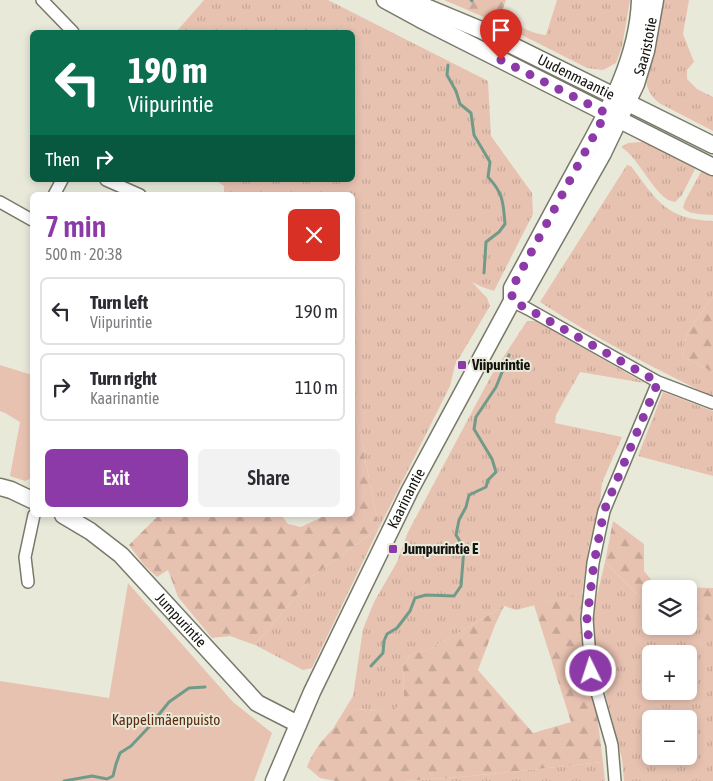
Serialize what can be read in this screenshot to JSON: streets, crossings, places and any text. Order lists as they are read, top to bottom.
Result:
{
  "streets": {
    "main road": [
      "Saaristotie",
      "Uudenmaantie",
      "Kaarinantie",
      "Jumpurintie"
    ]
  },
  "crossings": [
    ["Saaristotie", "Uudenmaantie"],
    ["Saaristotie", "Kaarinantie"],
    ["Uudenmaantie", "Kaarinantie"],
    ["Kaarinantie", "Jumpurintie"]
  ],
  "parks": ["Kappelimäenpuisto"],
  "places": {
    "transit": ["Viipurintie", "Jumpurintie E"]
  },
  "page": {
    "turn": ["190 m", "Viipurintie"],
    "then": "Then",
    "heading": ["7 min", "500 m · 20:38"],
    "list": [
      {
        "name": "Turn left",
        "note": "Viipurintie",
        "value": "190 m"
      },
      {
        "name": "Turn right",
        "note": "Kaarinantie",
        "value": "110 m"
      }
    ],
    "buttons": ["Exit", "Share"],
    "map_buttons": ["+", "−"]
  }
}
